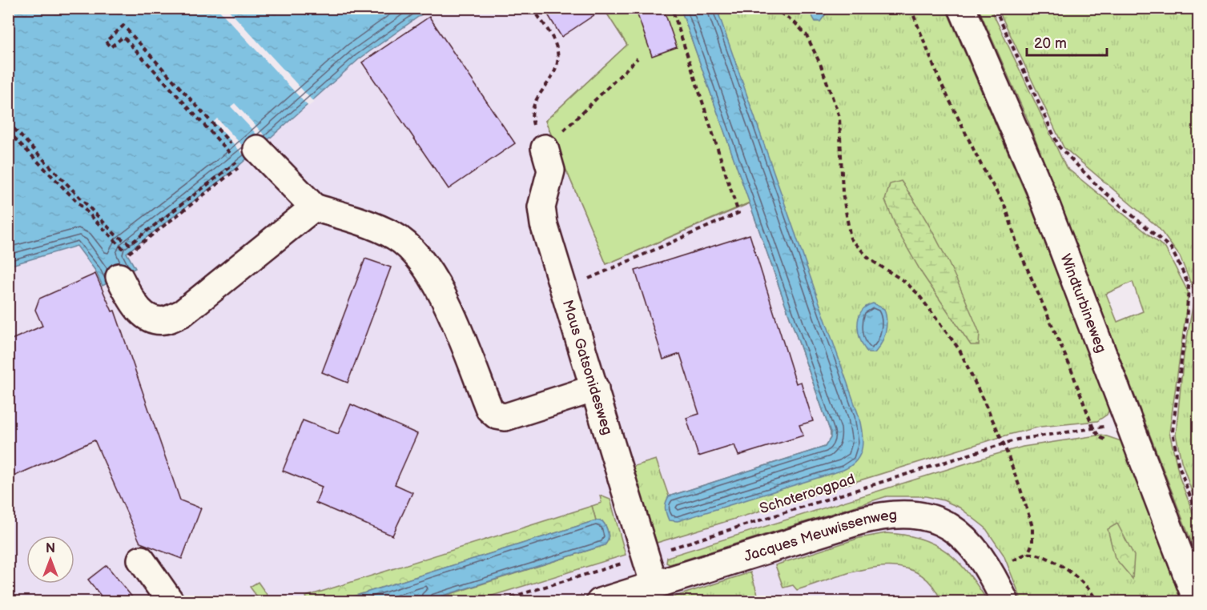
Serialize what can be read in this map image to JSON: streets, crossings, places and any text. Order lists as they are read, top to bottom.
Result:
{
  "streets": {
    "street": ["Windturbineweg", "Maus Gatsonidesweg", "Jacques Meuwissenweg"],
    "path": ["Schoteroogpad"]
  },
  "crossings": [
    ["Windturbineweg", "Schoteroogpad"],
    ["Maus Gatsonidesweg", "Schoteroogpad"],
    ["Maus Gatsonidesweg", "Jacques Meuwissenweg"]
  ],
  "scale_bar": "20 m",
  "north": "top"
}
